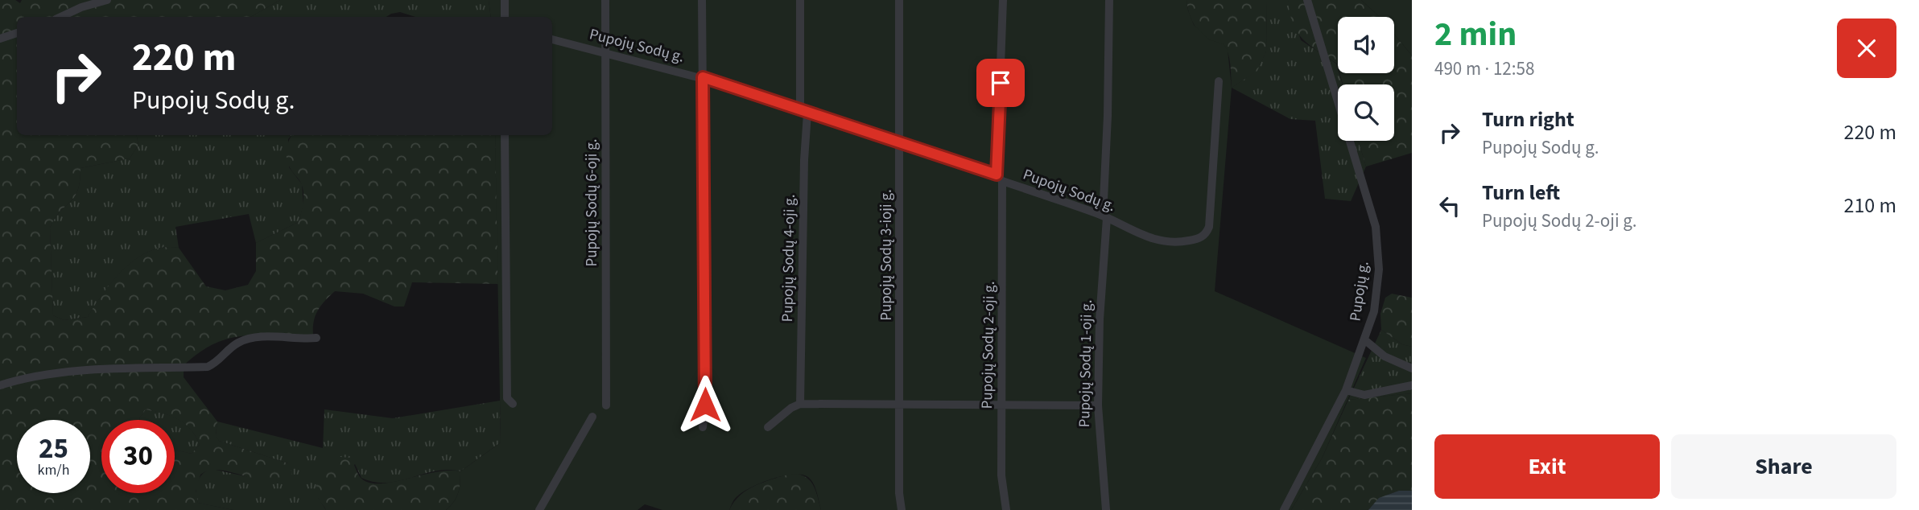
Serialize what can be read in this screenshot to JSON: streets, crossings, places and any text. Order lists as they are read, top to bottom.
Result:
{
  "streets": {
    "street": [
      "Pupojų Sodų g.",
      "Pupojų Sodų 6-oji g.",
      "Pupojų Sodų 3-ioji g.",
      "Pupojų Sodų 4-oji g.",
      "Pupojų g.",
      "Pupojų Sodų 2-oji g.",
      "Pupojų Sodų 1-oji g."
    ]
  },
  "crossings": [
    ["Pupojų Sodų g.", "Pupojų Sodų 6-oji g."],
    ["Pupojų Sodų g.", "Pupojų Sodų 3-ioji g."],
    ["Pupojų Sodų g.", "Pupojų Sodų 4-oji g."],
    ["Pupojų Sodų g.", "Pupojų Sodų 2-oji g."],
    ["Pupojų Sodų g.", "Pupojų Sodų 1-oji g."]
  ],
  "page": {
    "heading": ["2 min", "490 m · 12:58"],
    "turn": ["220 m", "Pupojų Sodų g."],
    "list": [
      {
        "name": "Turn right",
        "note": "Pupojų Sodų g.",
        "value": "220 m"
      },
      {
        "name": "Turn left",
        "note": "Pupojų Sodų 2-oji g.",
        "value": "210 m"
      }
    ],
    "speed": "25 km/h",
    "limit": "30",
    "buttons": ["Exit", "Share"]
  }
}
